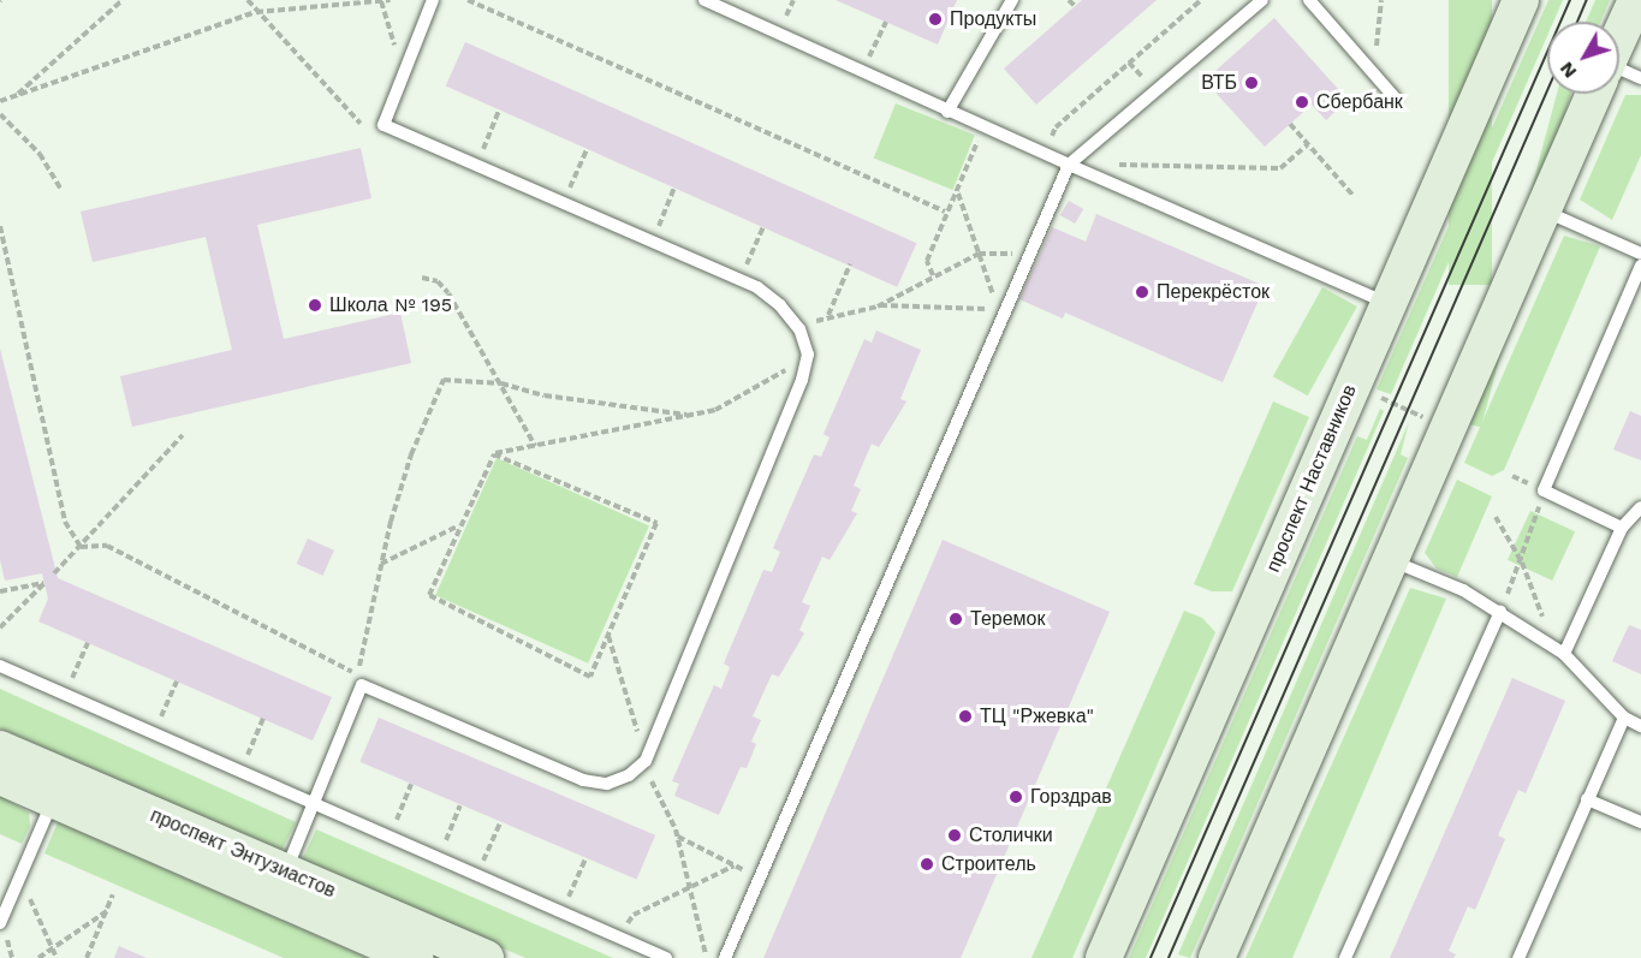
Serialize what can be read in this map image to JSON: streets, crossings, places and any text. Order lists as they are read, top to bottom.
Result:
{
  "streets": {
    "main road": ["проспект Наставников", "проспект Энтузиастов"]
  },
  "places": [
    "Продукты",
    "ВТБ",
    "Сбербанк",
    "Перекрёсток",
    "Школа № 195",
    "Теремок",
    "ТЦ \"Ржевка\"",
    "Горздрав",
    "Столички",
    "Строитель"
  ],
  "north": "bottom left"
}
